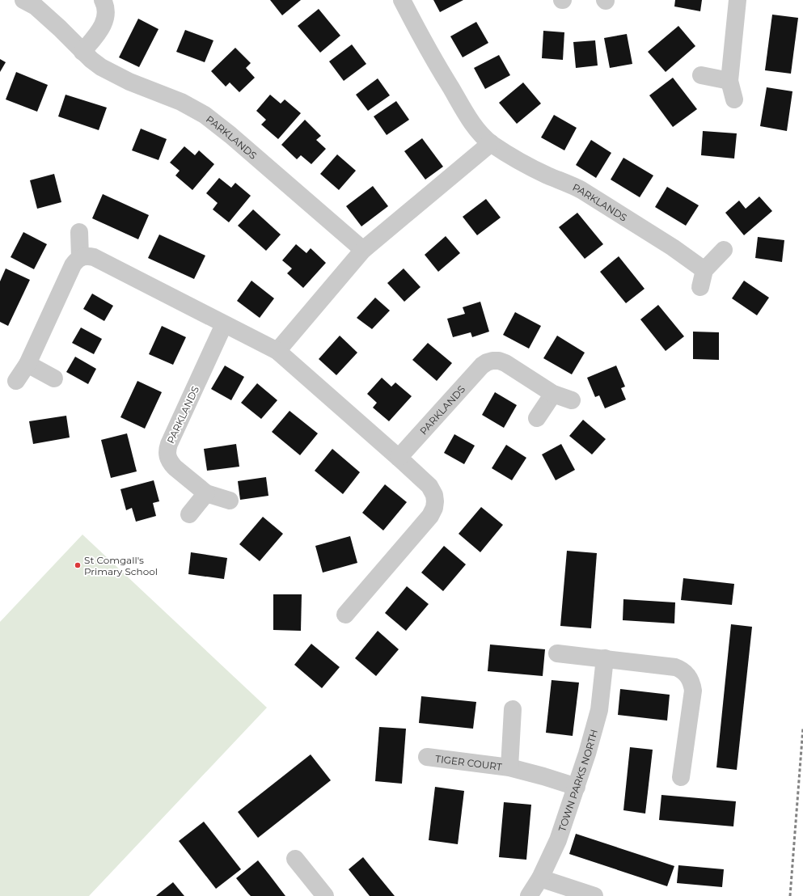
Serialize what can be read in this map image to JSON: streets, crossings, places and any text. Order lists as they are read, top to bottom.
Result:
{
  "streets": {
    "street": ["PARKLANDS", "TIGER COURT", "TOWN PARKS NORTH"]
  },
  "crossings": [
    ["TIGER COURT", "TOWN PARKS NORTH"]
  ],
  "places": ["St Comgall's Primary School"]
}
